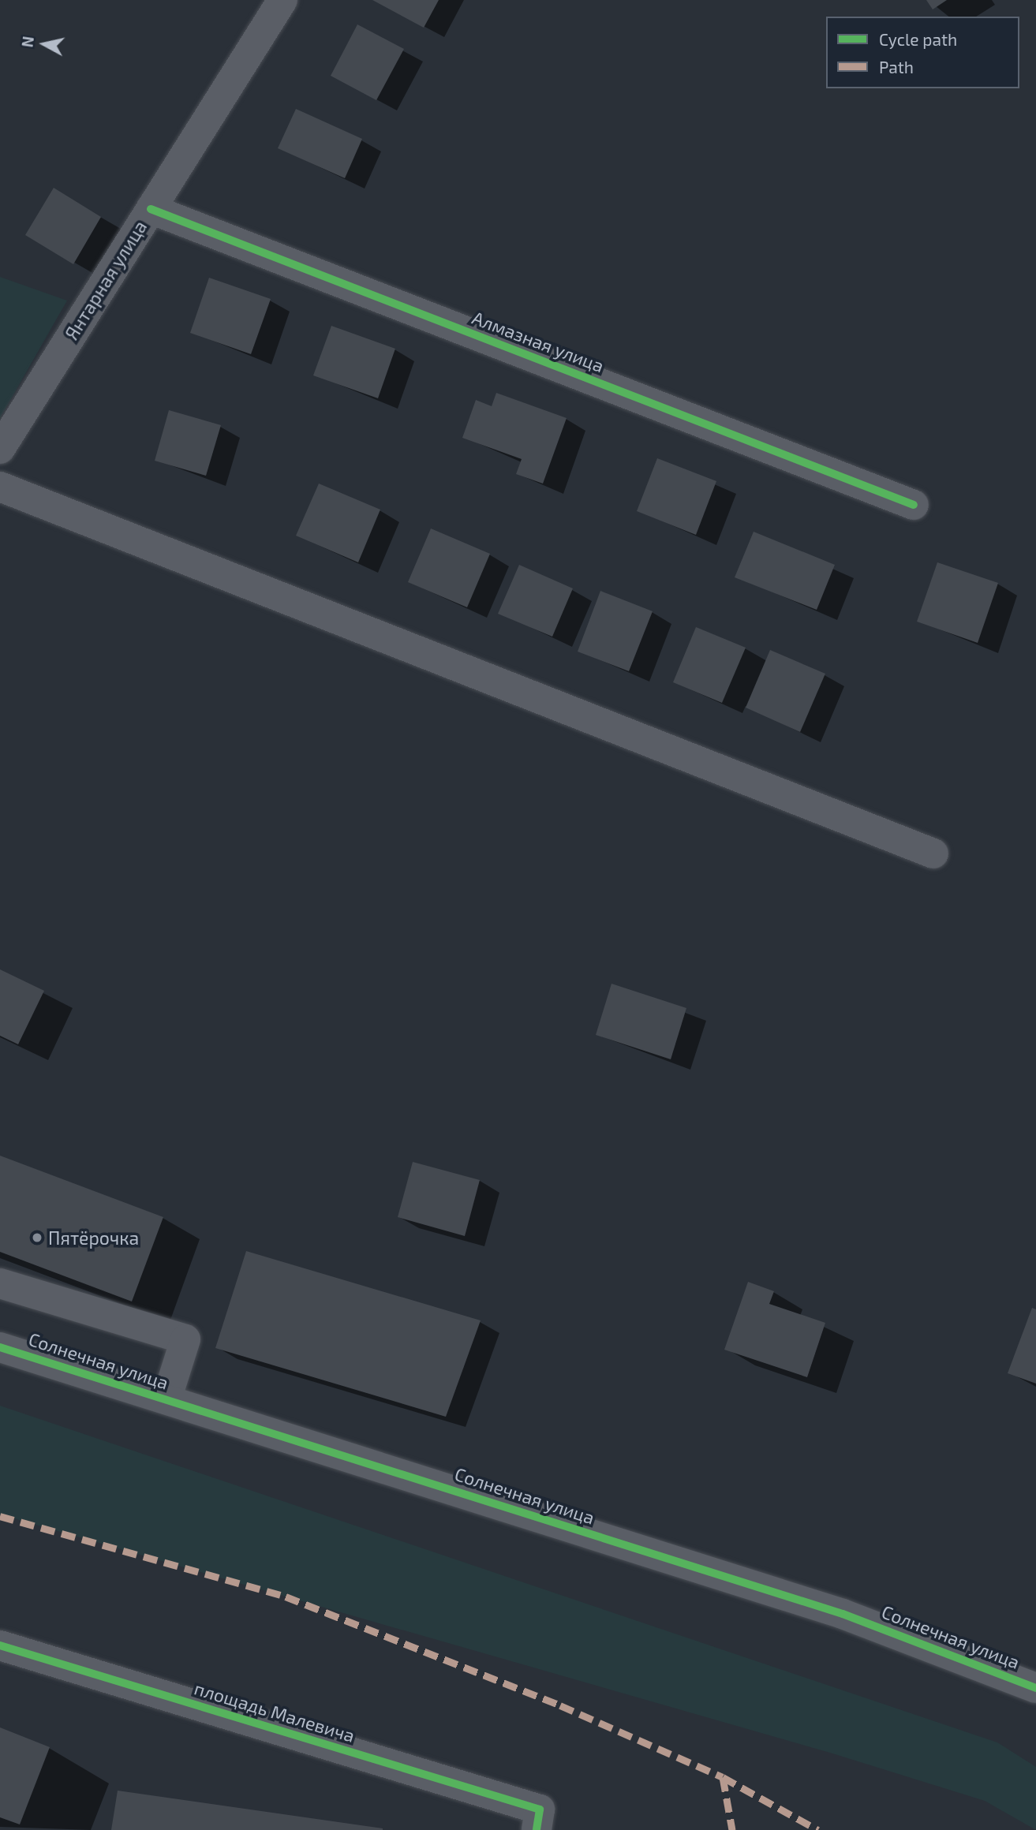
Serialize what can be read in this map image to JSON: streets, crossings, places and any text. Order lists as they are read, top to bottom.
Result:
{
  "streets": {
    "street": [
      "Янтарная улица",
      "Алмазная улица",
      "Солнечная улица",
      "площадь Малевича"
    ]
  },
  "crossings": [
    ["Янтарная улица", "Алмазная улица"]
  ],
  "places": ["Пятёрочка"],
  "legend": ["Cycle path", "Path"],
  "north": "left"
}
